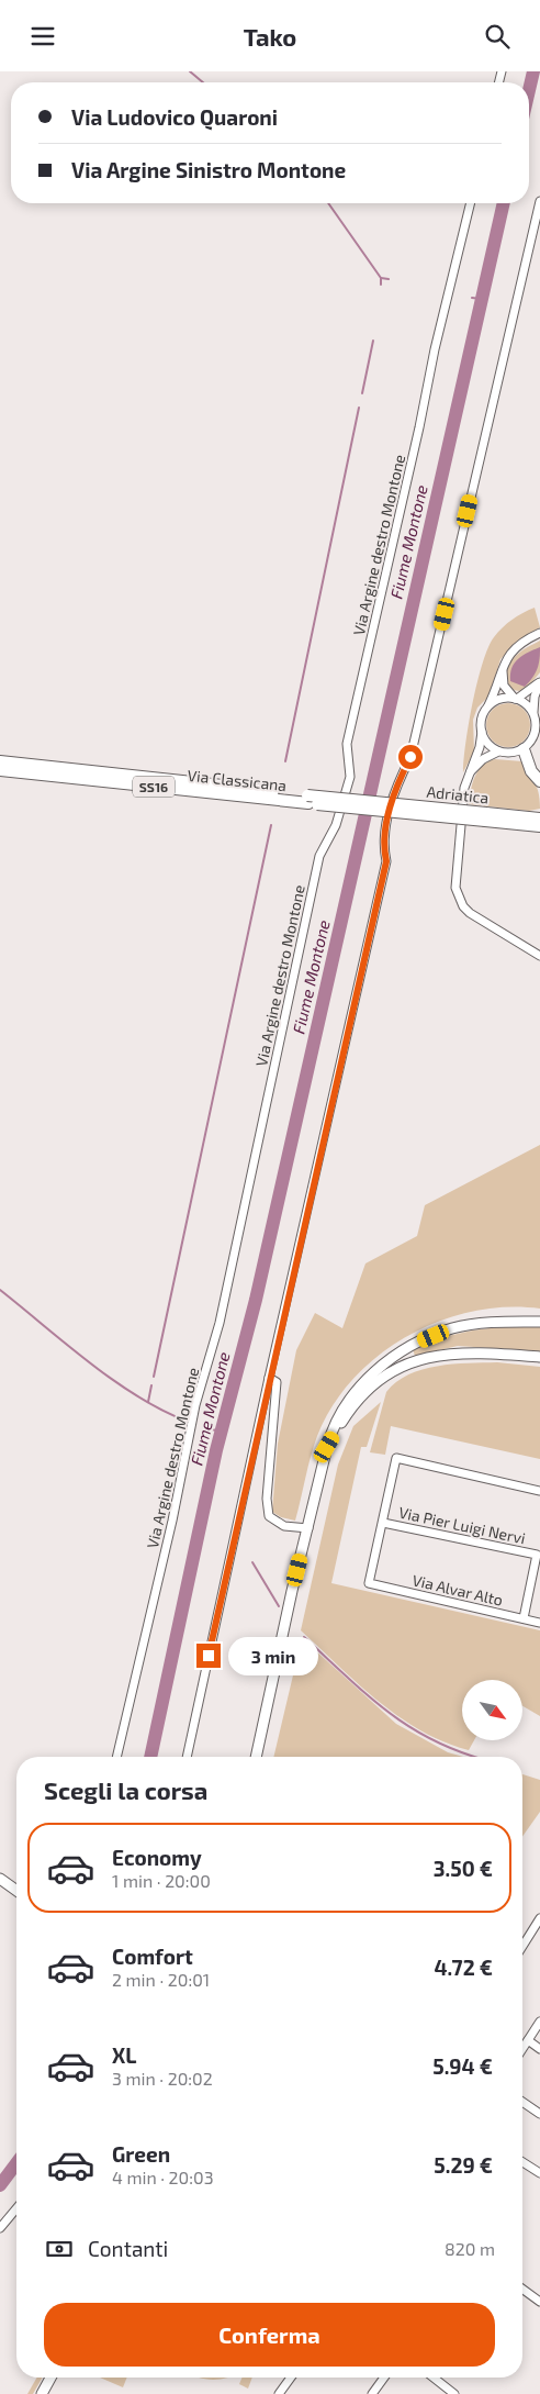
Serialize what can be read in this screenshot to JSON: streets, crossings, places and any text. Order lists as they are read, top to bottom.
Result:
{
  "streets": {
    "highway": ["Via Classicana", "SS16", "Adriatica"],
    "street": ["Via Argine destro Montone", "Via Pier Luigi Nervi", "Via Alvar Alto"]
  },
  "crossings": [
    ["Via Classicana", "Adriatica"],
    ["Via Pier Luigi Nervi", "Via Alvar Alto"]
  ],
  "water": ["Fiume Montone"],
  "north": "bottom right",
  "page": {
    "header": "Tako",
    "banner": ["Via Ludovico Quaroni", "Via Argine Sinistro Montone"],
    "bubble": "3 min",
    "heading": "Scegli la corsa",
    "list": [
      {
        "name": "Economy",
        "note": "1 min · 20:00",
        "value": "3.50 €"
      },
      {
        "name": "Comfort",
        "note": "2 min · 20:01",
        "value": "4.72 €"
      },
      {
        "name": "XL",
        "note": "3 min · 20:02",
        "value": "5.94 €"
      },
      {
        "name": "Green",
        "note": "4 min · 20:03",
        "value": "5.29 €"
      }
    ],
    "pay": ["Contanti", "820 m"],
    "buttons": "Conferma"
  }
}
